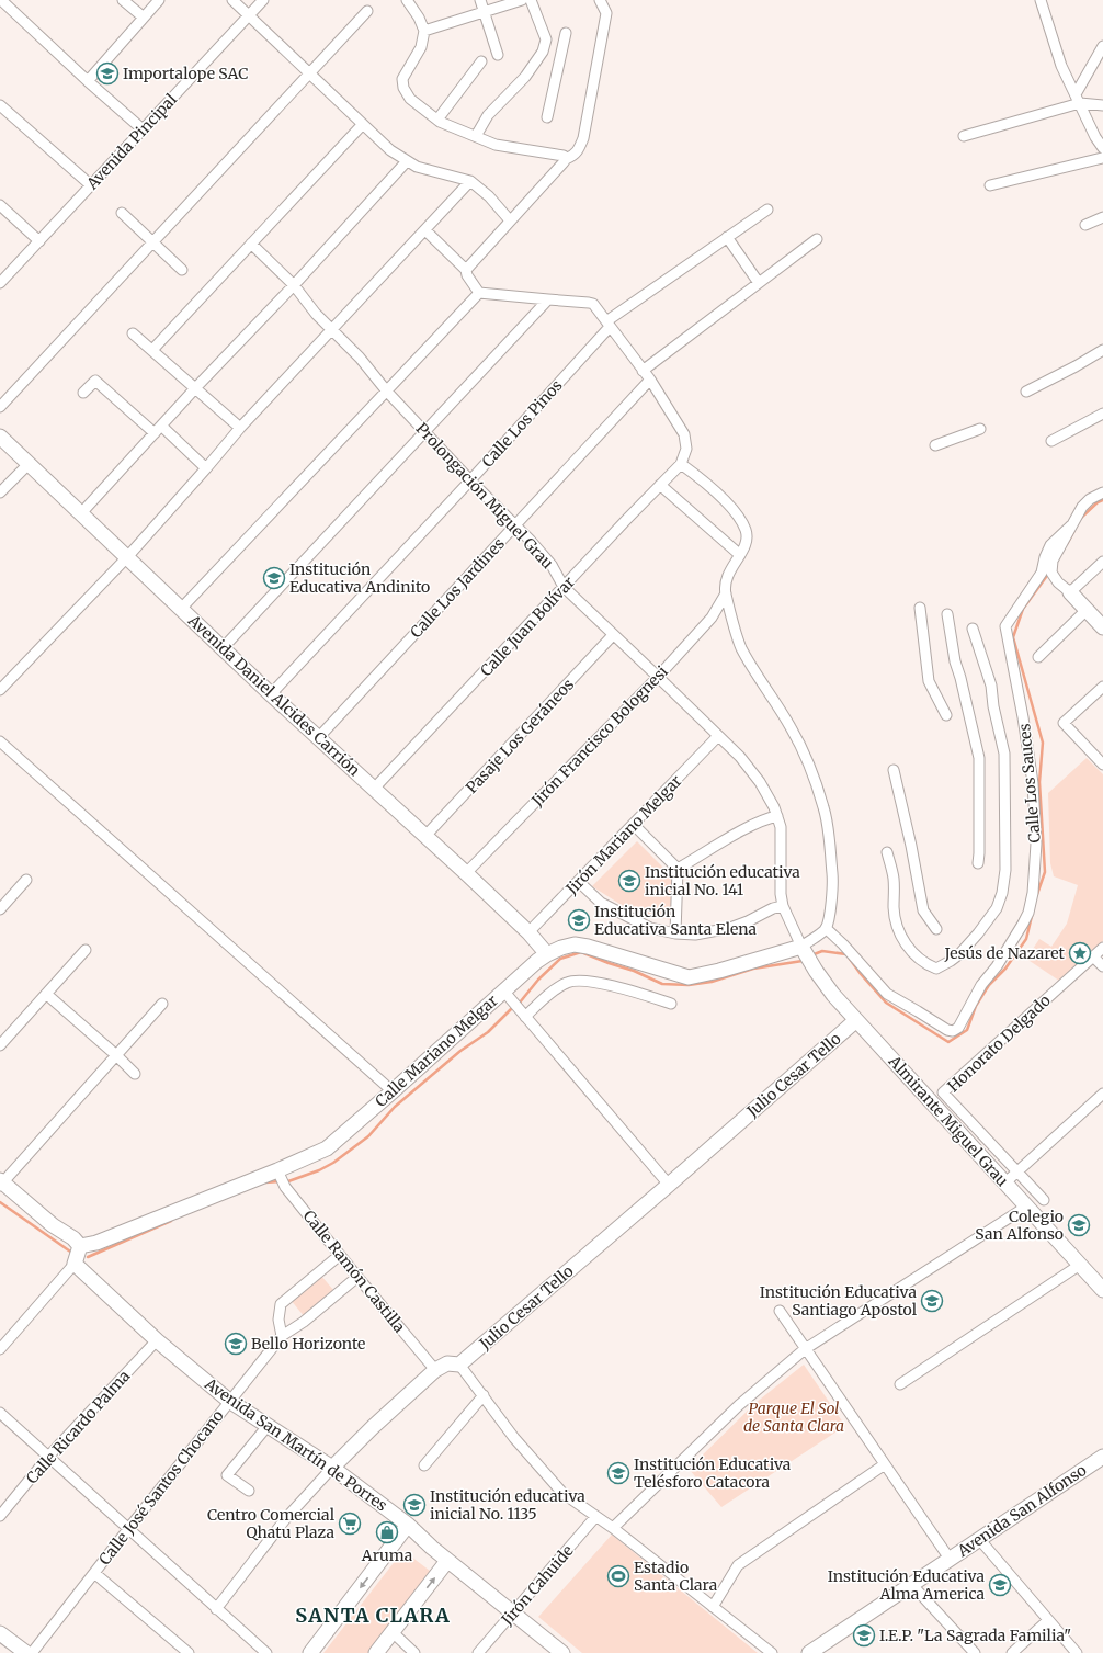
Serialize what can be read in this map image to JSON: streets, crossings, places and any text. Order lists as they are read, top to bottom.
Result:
{
  "streets": {
    "street": [
      "Avenida Pincipal",
      "Calle Los Pinos",
      "Prolongación Miguel Grau",
      "Calle Los Jardines",
      "Calle Juan Bolívar",
      "Avenida Daniel Alcides Carrión",
      "Pasaje Los Geráneos",
      "Jirón Francisco Bolognesi",
      "Calle Los Sauces",
      "Jirón Mariano Melgar",
      "Honorato Delgado",
      "Calle Mariano Melgar",
      "Julio Cesar Tello",
      "Almirante Miguel Grau",
      "Calle Ramón Castilla",
      "Calle Ricardo Palma",
      "Avenida San Martín de Porres",
      "Calle José Santos Chocano",
      "Avenida San Alfonso",
      "Jirón Cahuide"
    ]
  },
  "crossings": [
    ["Calle Los Pinos", "Prolongación Miguel Grau"],
    ["Calle Los Pinos", "Avenida Daniel Alcides Carrión"],
    ["Prolongación Miguel Grau", "Calle Los Jardines"],
    ["Prolongación Miguel Grau", "Calle Juan Bolívar"],
    ["Prolongación Miguel Grau", "Pasaje Los Geráneos"],
    ["Prolongación Miguel Grau", "Jirón Francisco Bolognesi"],
    ["Prolongación Miguel Grau", "Jirón Mariano Melgar"],
    ["Prolongación Miguel Grau", "Calle Mariano Melgar"],
    ["Prolongación Miguel Grau", "Almirante Miguel Grau"],
    ["Calle Los Jardines", "Avenida Daniel Alcides Carrión"],
    ["Calle Juan Bolívar", "Avenida Daniel Alcides Carrión"],
    ["Avenida Daniel Alcides Carrión", "Pasaje Los Geráneos"],
    ["Avenida Daniel Alcides Carrión", "Jirón Francisco Bolognesi"],
    ["Avenida Daniel Alcides Carrión", "Jirón Mariano Melgar"],
    ["Avenida Daniel Alcides Carrión", "Calle Mariano Melgar"],
    ["Calle Mariano Melgar", "Almirante Miguel Grau"],
    ["Calle Mariano Melgar", "Calle Ramón Castilla"],
    ["Julio Cesar Tello", "Almirante Miguel Grau"],
    ["Calle Ramón Castilla", "Calle José Santos Chocano"],
    ["Calle Ricardo Palma", "Avenida San Martín de Porres"],
    ["Avenida San Martín de Porres", "Calle José Santos Chocano"],
    ["Avenida San Martín de Porres", "Jirón Cahuide"]
  ],
  "districts": ["SANTA CLARA"],
  "parks": ["Parque El Sol de Santa Clara"],
  "places": {
    "school or university": [
      "Importalope SAC",
      "Institución Educativa Andinito",
      "Institución educativa inicial No. 141",
      "Institución Educativa Santa Elena",
      "Colegio San Alfonso",
      "Institución Educativa Santiago Apostol",
      "Bello Horizonte",
      "Institución Educativa Telésforo Catacora",
      "Institución educativa inicial No. 1135",
      "Institución Educativa Alma America",
      "I.E.P. \"La Sagrada Familia\""
    ],
    "place": ["Jesús de Nazaret"],
    "supermarket": ["Centro Comercial Qhatu Plaza"],
    "shop": ["Aruma"],
    "sports": ["Estadio Santa Clara"]
  }
}
